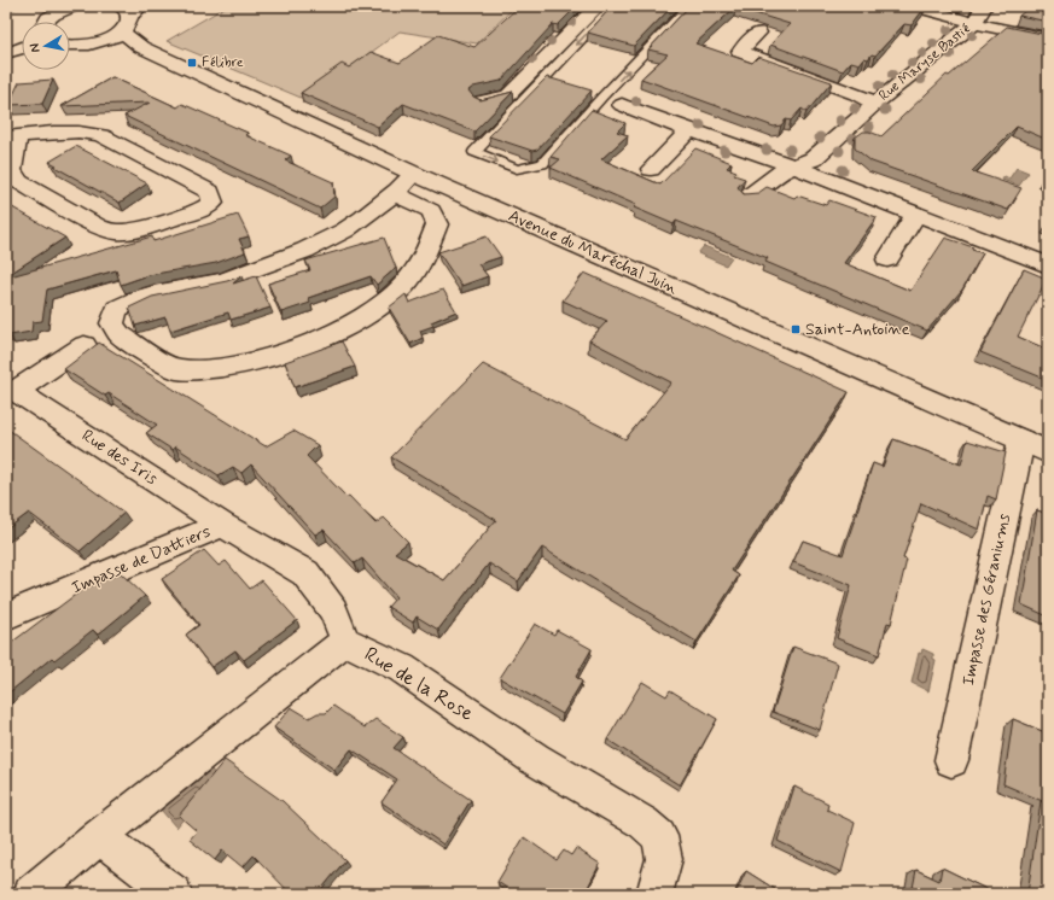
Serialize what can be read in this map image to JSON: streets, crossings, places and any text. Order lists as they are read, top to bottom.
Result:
{
  "streets": {
    "street": [
      "Rue Maryse Bastié",
      "Avenue du Maréchal Juin",
      "Rue des Iris",
      "Impasse de Dattiers",
      "Impasse des Géraniums",
      "Rue de la Rose"
    ]
  },
  "crossings": [
    ["Avenue du Maréchal Juin", "Impasse des Géraniums"],
    ["Rue des Iris", "Impasse de Dattiers"],
    ["Impasse de Dattiers", "Rue de la Rose"]
  ],
  "places": {
    "transit": ["Félibre", "Saint-Antoine"]
  },
  "north": "left"
}
